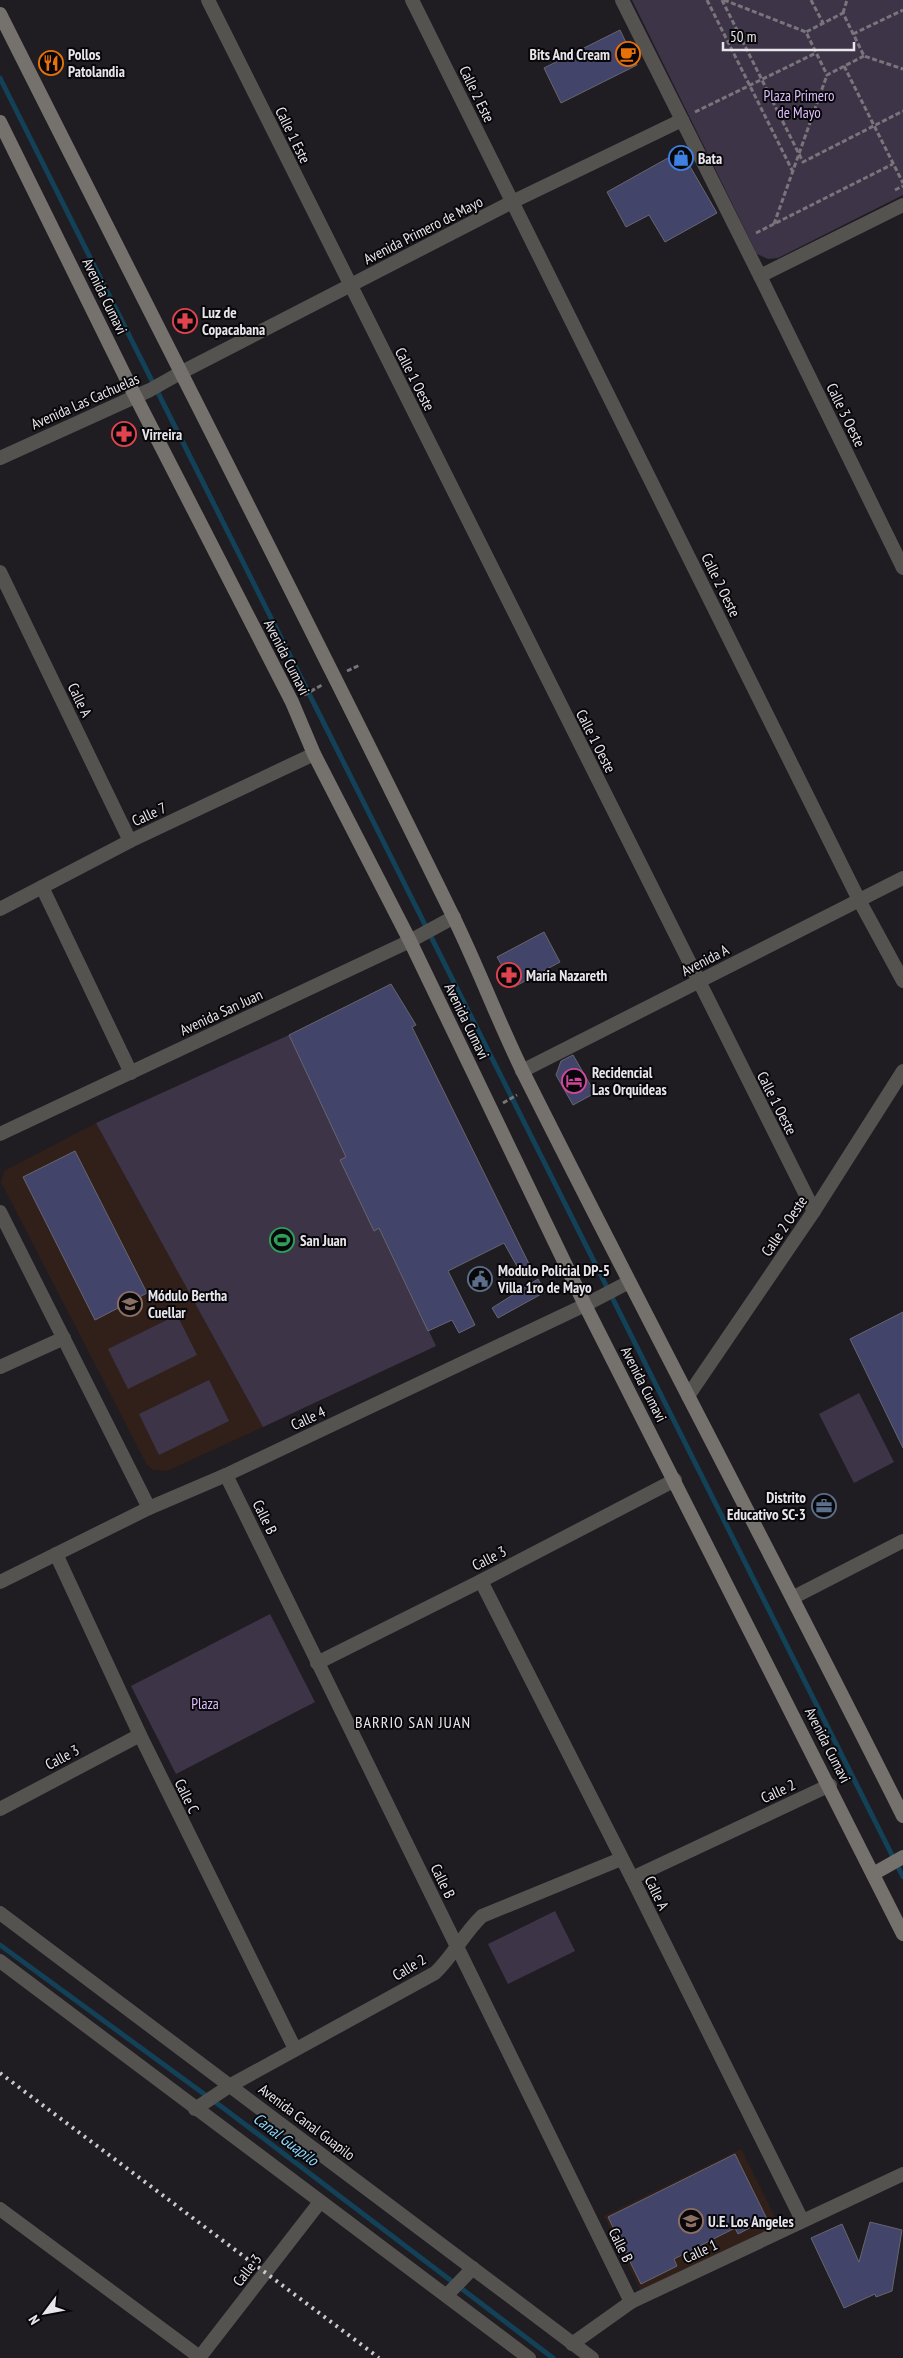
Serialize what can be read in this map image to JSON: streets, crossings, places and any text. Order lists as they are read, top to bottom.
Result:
{
  "streets": {
    "main road": ["Avenida Cumavi"],
    "street": [
      "Calle 2 Este",
      "Calle 1 Este",
      "Avenida Primero de Mayo",
      "Calle 1 Oeste",
      "Avenida Las Cachuelas",
      "Calle 3 Oeste",
      "Calle 2 Oeste",
      "Calle A",
      "Calle 7",
      "Avenida A",
      "Avenida San Juan",
      "Calle 4",
      "Calle B",
      "Calle 3",
      "Calle 2",
      "Calle C",
      "Avenida Canal Guapilo",
      "Calle 1"
    ]
  },
  "crossings": [
    ["Calle 2 Este", "Avenida Primero de Mayo"],
    ["Calle 2 Este", "Calle 2 Oeste"],
    ["Calle 1 Este", "Avenida Primero de Mayo"],
    ["Calle 1 Este", "Calle 1 Oeste"],
    ["Avenida Primero de Mayo", "Avenida Cumavi"],
    ["Avenida Primero de Mayo", "Calle 1 Oeste"],
    ["Avenida Primero de Mayo", "Avenida Las Cachuelas"],
    ["Avenida Primero de Mayo", "Calle 2 Oeste"],
    ["Avenida Cumavi", "Avenida Las Cachuelas"],
    ["Avenida Cumavi", "Calle 2 Oeste"],
    ["Avenida Cumavi", "Calle 7"],
    ["Avenida Cumavi", "Avenida A"],
    ["Avenida Cumavi", "Avenida San Juan"],
    ["Avenida Cumavi", "Calle 4"],
    ["Avenida Cumavi", "Calle 3"],
    ["Avenida Cumavi", "Calle 2"],
    ["Calle 1 Oeste", "Calle 2 Oeste"],
    ["Calle 1 Oeste", "Avenida A"],
    ["Calle 2 Oeste", "Avenida A"],
    ["Calle A", "Calle 7"],
    ["Calle A", "Calle 3"],
    ["Calle A", "Calle 2"],
    ["Calle A", "Calle 1"],
    ["Calle 4", "Calle B"],
    ["Calle 4", "Calle C"],
    ["Calle B", "Calle 3"],
    ["Calle B", "Calle 2"],
    ["Calle B", "Calle 1"],
    ["Calle 3", "Calle C"],
    ["Calle 2", "Calle C"],
    ["Calle 2", "Avenida Canal Guapilo"],
    ["Avenida Canal Guapilo", "Calle 1"]
  ],
  "districts": ["BARRIO SAN JUAN"],
  "water": ["Canal Guapilo"],
  "parks": ["Plaza Primero de Mayo", "Plaza"],
  "places": {
    "cafe": ["Bits And Cream"],
    "restaurant": ["Pollos Patolandia"],
    "shop": ["Bata"],
    "pharmacy": ["Luz de Copacabana", "Virreira", "Maria Nazareth"],
    "hotel": ["Recidencial Las Orquideas"],
    "sports": ["San Juan"],
    "public building": ["Modulo Policial DP-5 Villa 1ro de Mayo"],
    "school or university": ["Módulo Bertha Cuellar", "U.E. Los Angeles"],
    "office": ["Distrito Educativo SC-3"]
  },
  "scale_bar": "50 m",
  "north": "bottom left"
}
